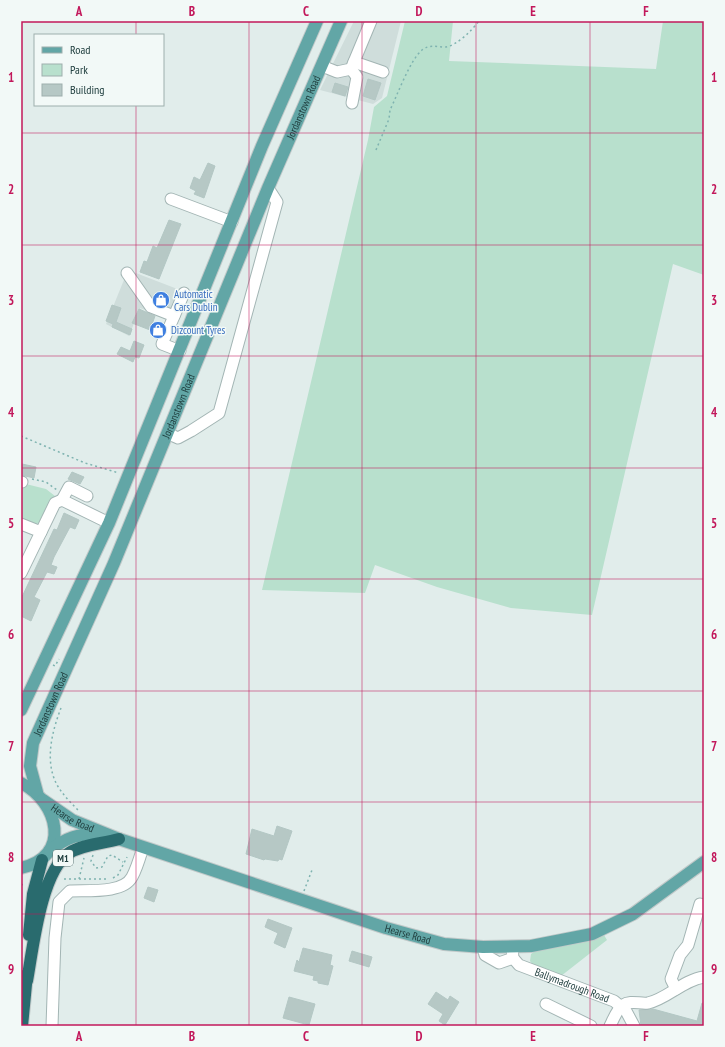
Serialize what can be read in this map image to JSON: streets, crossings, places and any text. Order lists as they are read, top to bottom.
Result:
{
  "streets": {
    "highway": ["M1"],
    "main road": ["Jordanstown Road", "Hearse Road"],
    "street": ["Ballymadrough Road"]
  },
  "crossings": [
    ["Jordanstown Road", "Hearse Road"],
    ["Jordanstown Road", "M1"],
    ["Hearse Road", "M1"],
    ["Hearse Road", "Ballymadrough Road"]
  ],
  "places": {
    "shop": ["Automatic Cars Dublin", "Dizcount Tyres"]
  },
  "legend": ["Road", "Park", "Building"],
  "grid": {
    "columns": [
      "A",
      "B",
      "C",
      "D",
      "E",
      "F"
    ],
    "rows": [
      "1",
      "2",
      "3",
      "4",
      "5",
      "6",
      "7",
      "8",
      "9"
    ]
  }
}
